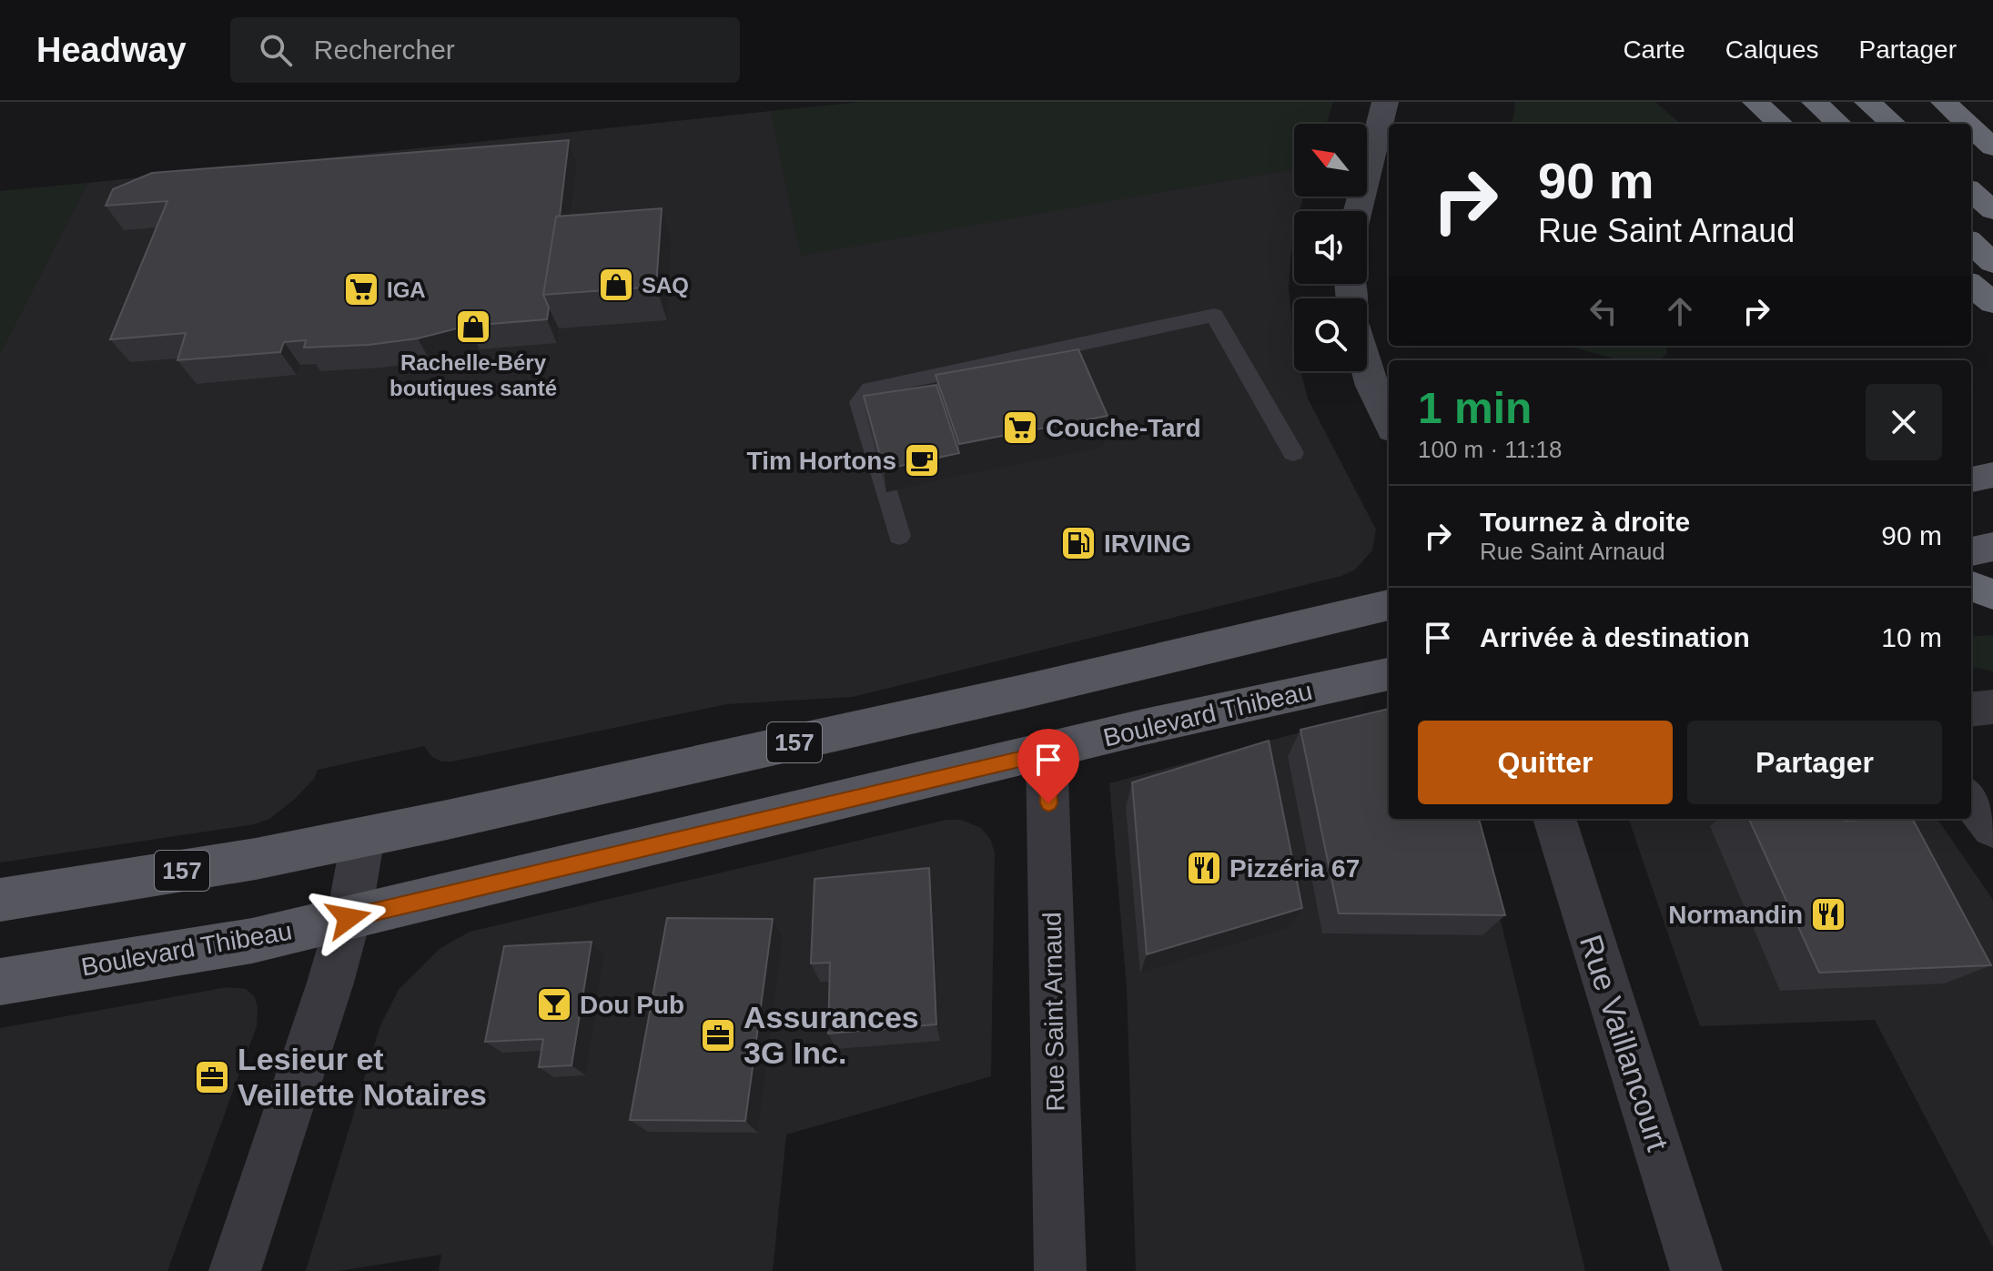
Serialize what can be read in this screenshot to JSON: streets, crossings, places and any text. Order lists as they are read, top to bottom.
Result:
{
  "streets": {
    "main road": ["Boulevard Thibeau", "157"],
    "street": ["Rue Saint Arnaud", "Rue Vaillancourt"]
  },
  "crossings": [
    ["Boulevard Thibeau", "Rue Saint Arnaud"]
  ],
  "places": {
    "shop": ["SAQ", "Rachelle-Béry boutiques santé"],
    "supermarket": ["IGA", "Couche-Tard"],
    "cafe": ["Tim Hortons"],
    "fuel station": ["IRVING"],
    "restaurant": ["Pizzéria 67", "Normandin"],
    "bar": ["Dou Pub"],
    "office": ["Assurances 3G Inc.", "Lesieur et Veillette Notaires"]
  },
  "north": "top left",
  "page": {
    "header": "Headway",
    "search": "Rechercher",
    "nav": ["Carte", "Calques", "Partager"],
    "turn": ["90 m", "Rue Saint Arnaud"],
    "heading": ["1 min", "100 m · 11:18"],
    "list": [
      {
        "name": "Tournez à droite",
        "note": "Rue Saint Arnaud",
        "value": "90 m"
      },
      {
        "name": "Arrivée à destination",
        "value": "10 m"
      }
    ],
    "buttons": ["Quitter", "Partager"]
  }
}
